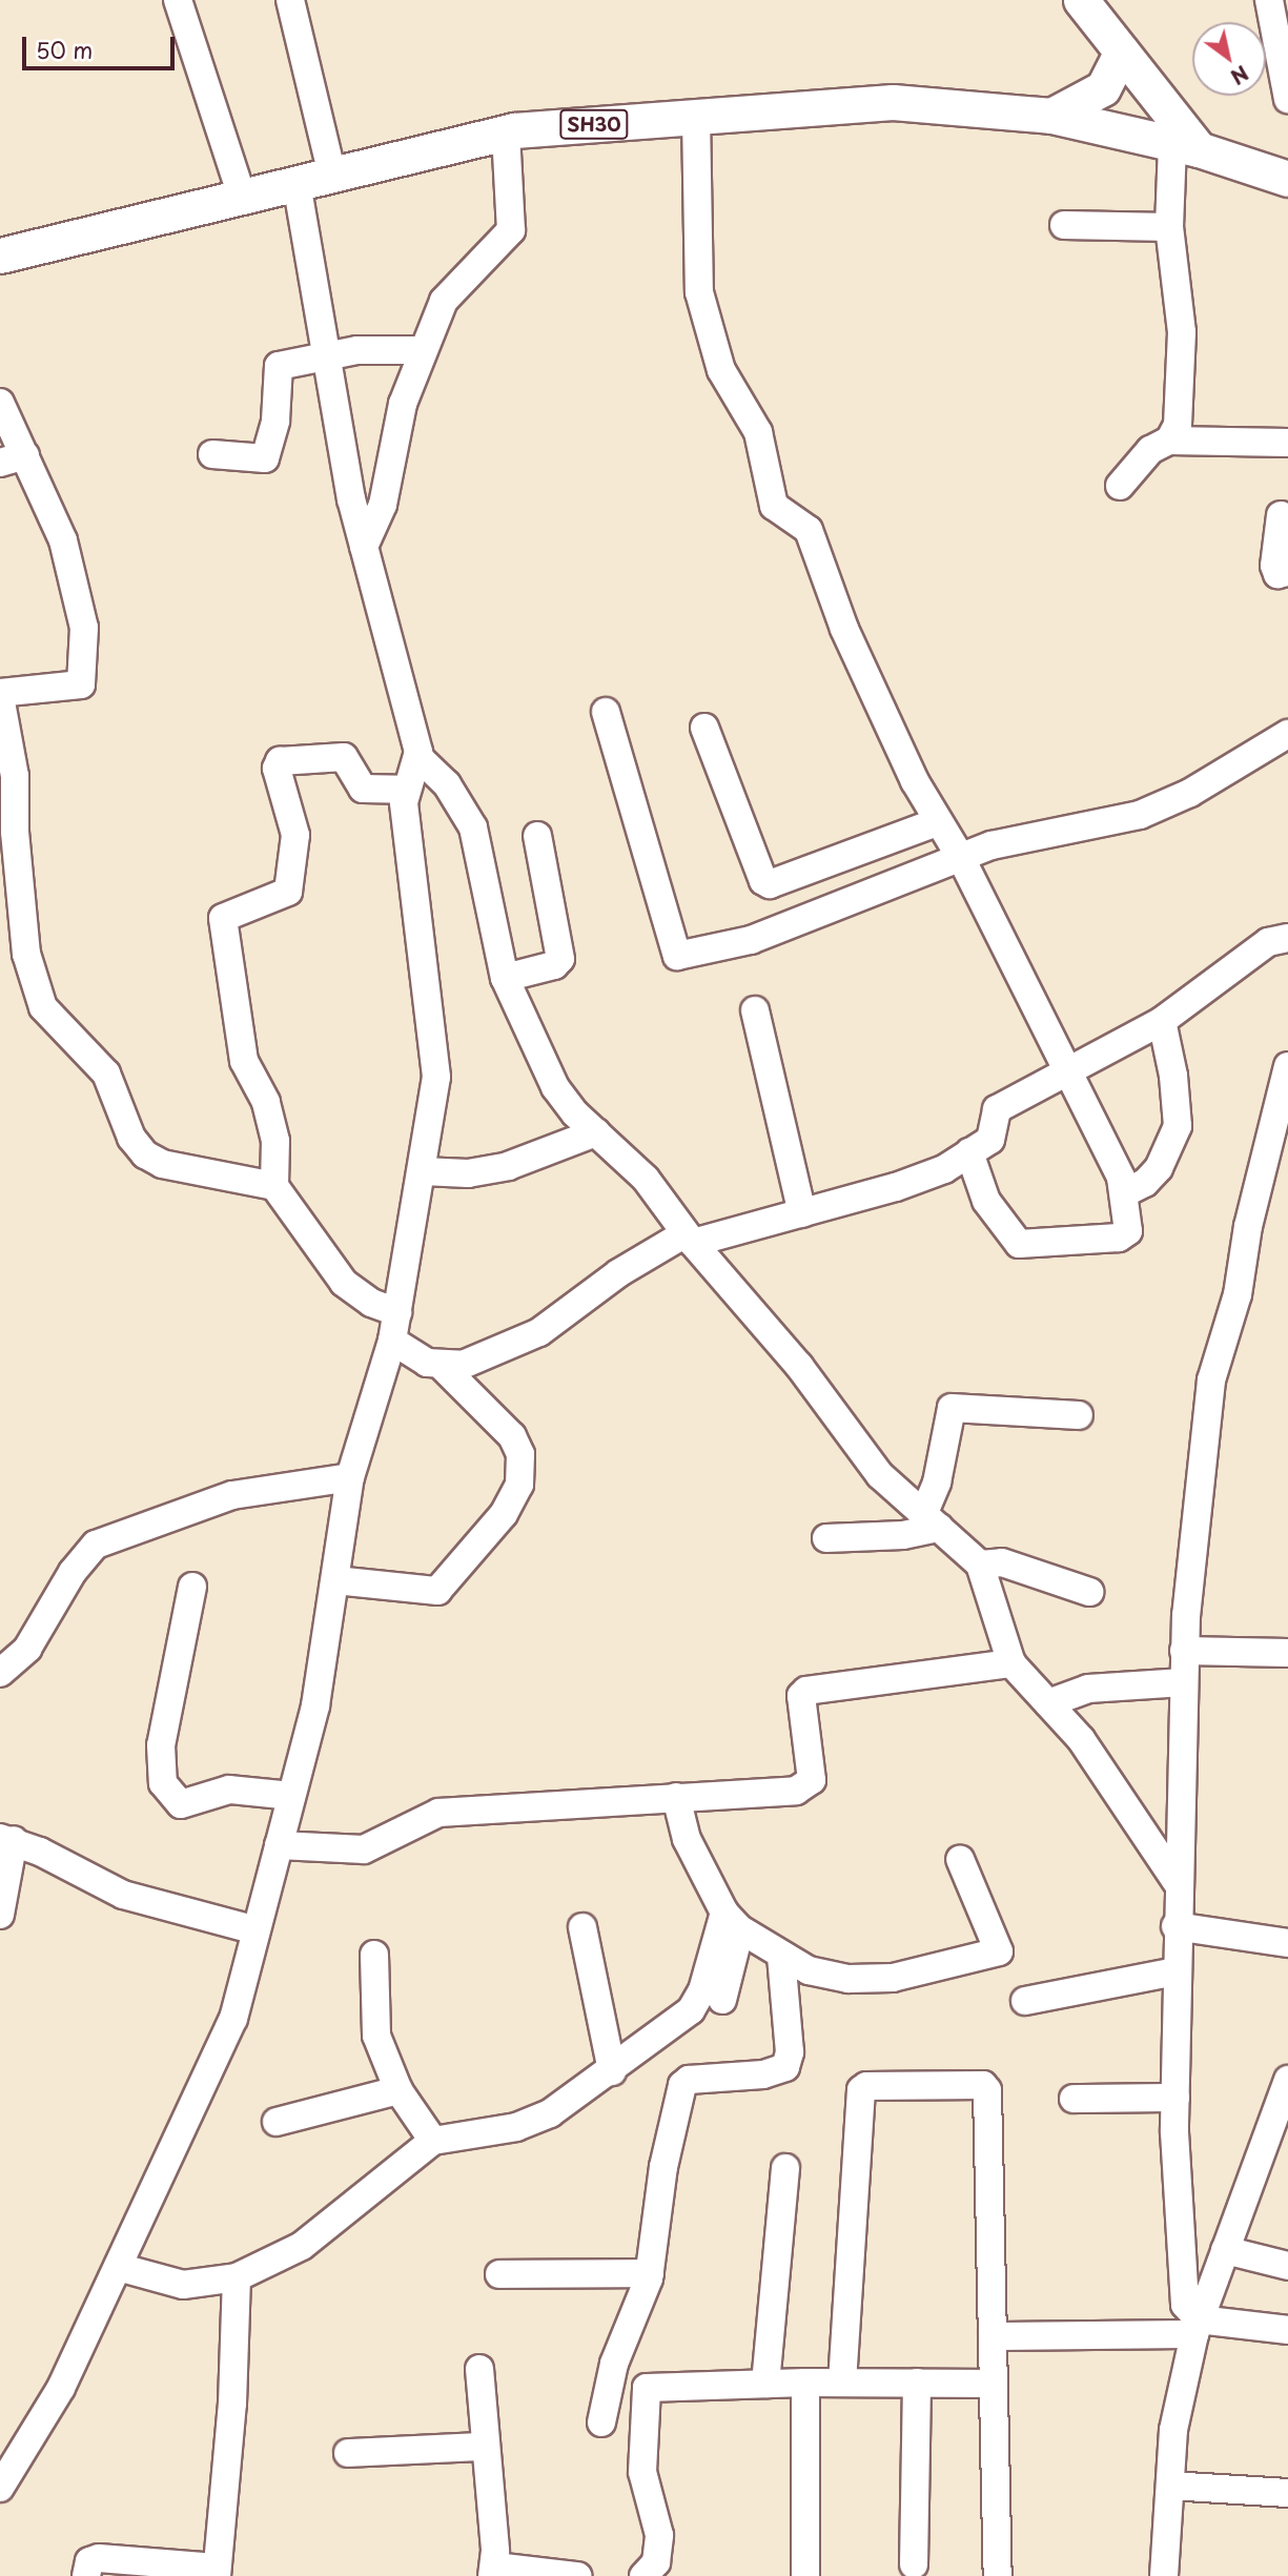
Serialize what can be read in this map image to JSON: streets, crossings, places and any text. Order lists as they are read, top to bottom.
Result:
{
  "streets": {
    "main road": ["SH30"]
  },
  "scale_bar": "50 m",
  "north": "bottom right"
}
